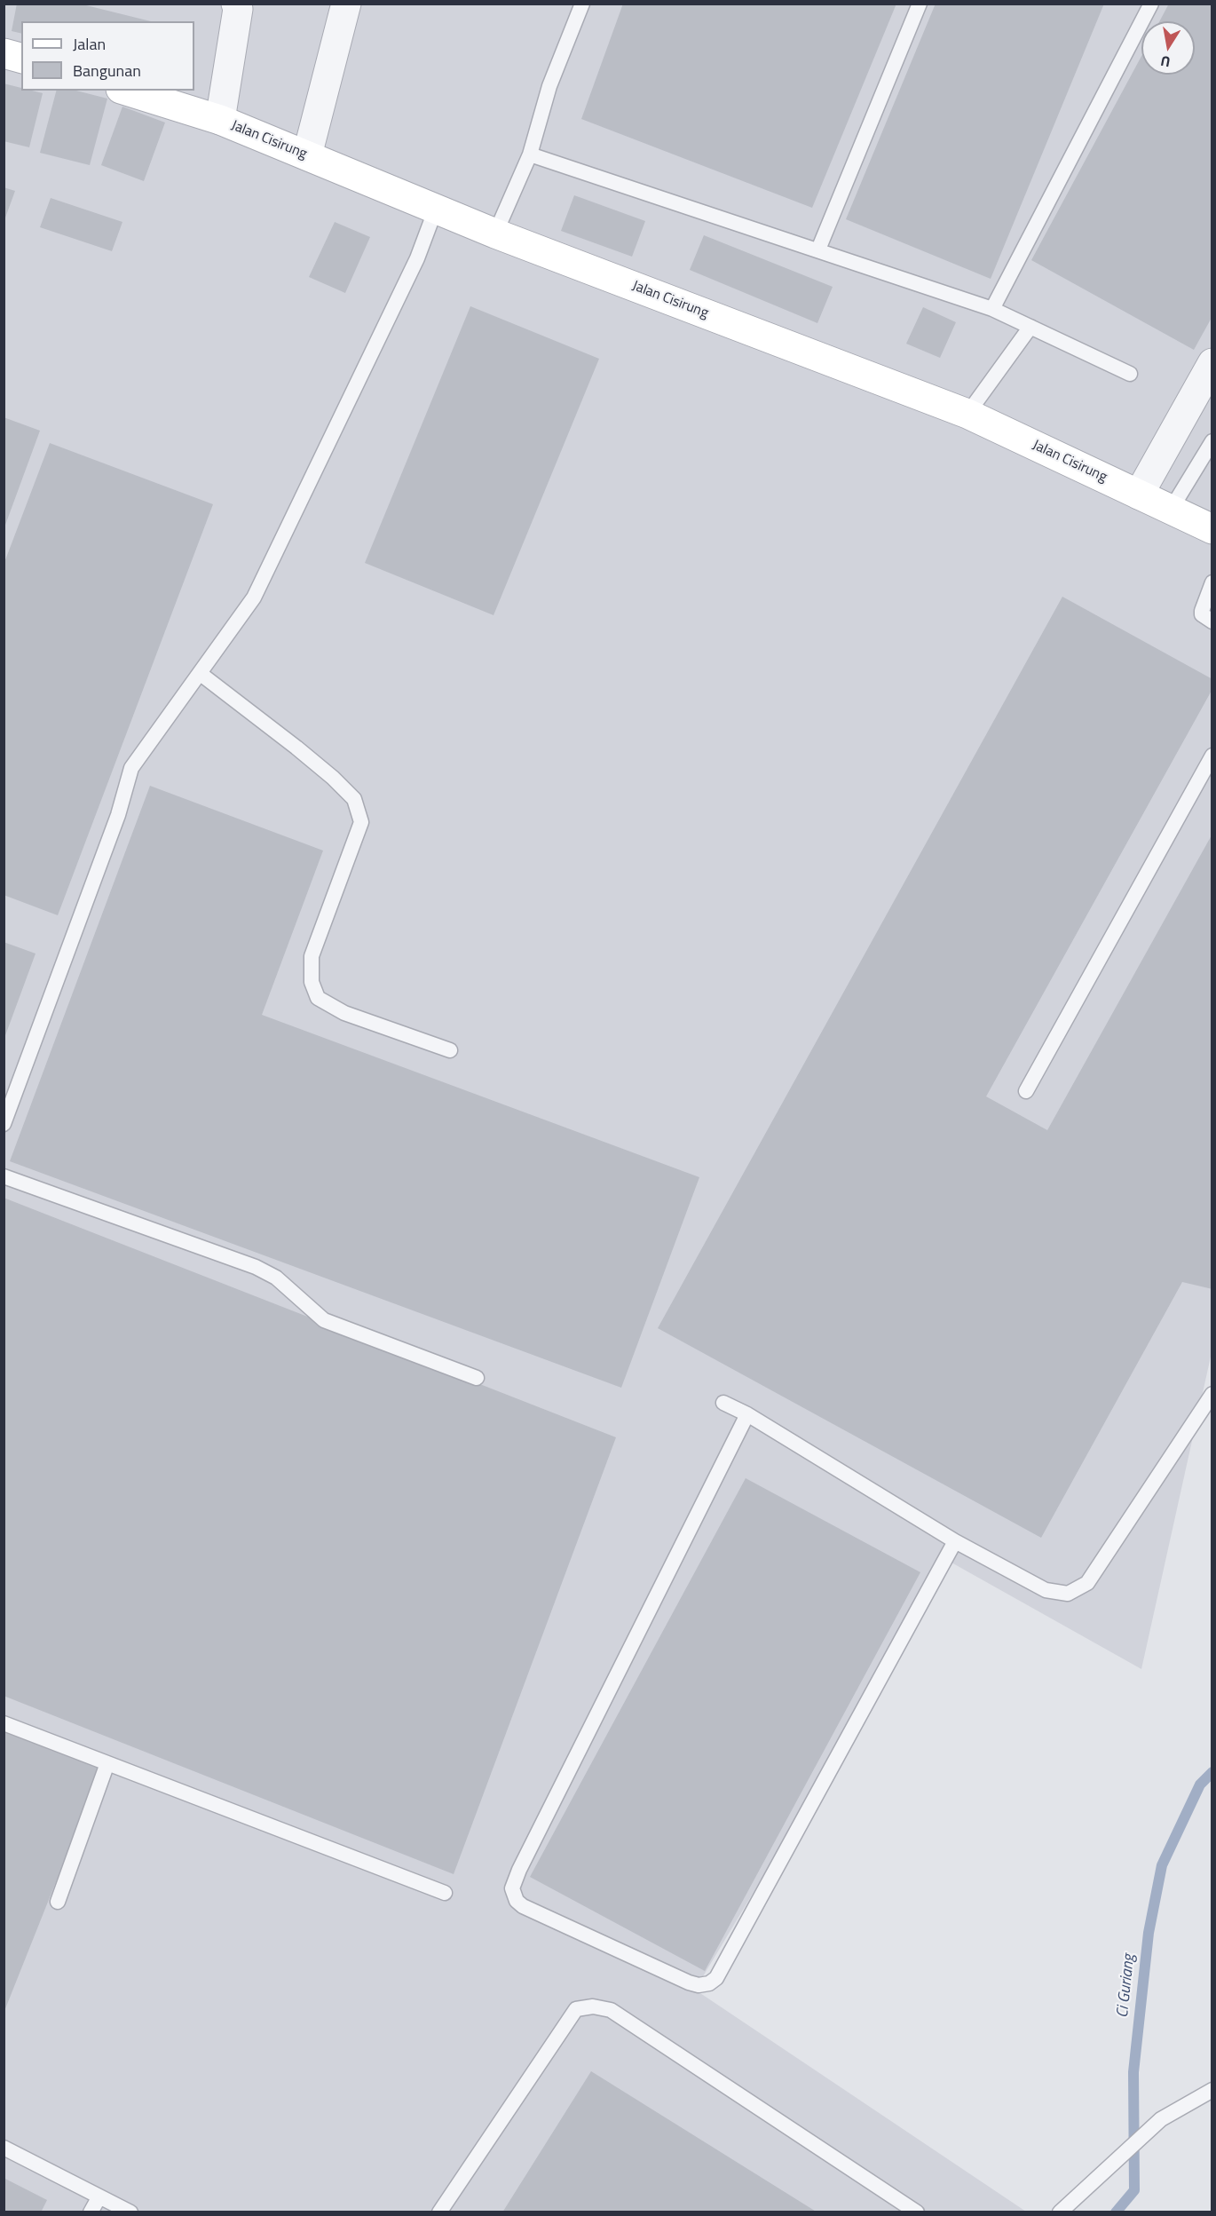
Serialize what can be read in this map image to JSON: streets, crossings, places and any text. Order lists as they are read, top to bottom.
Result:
{
  "streets": {
    "main road": ["Jalan Cisirung"]
  },
  "water": ["Ci Guriang"],
  "legend": ["Jalan", "Bangunan"],
  "north": "bottom"
}
